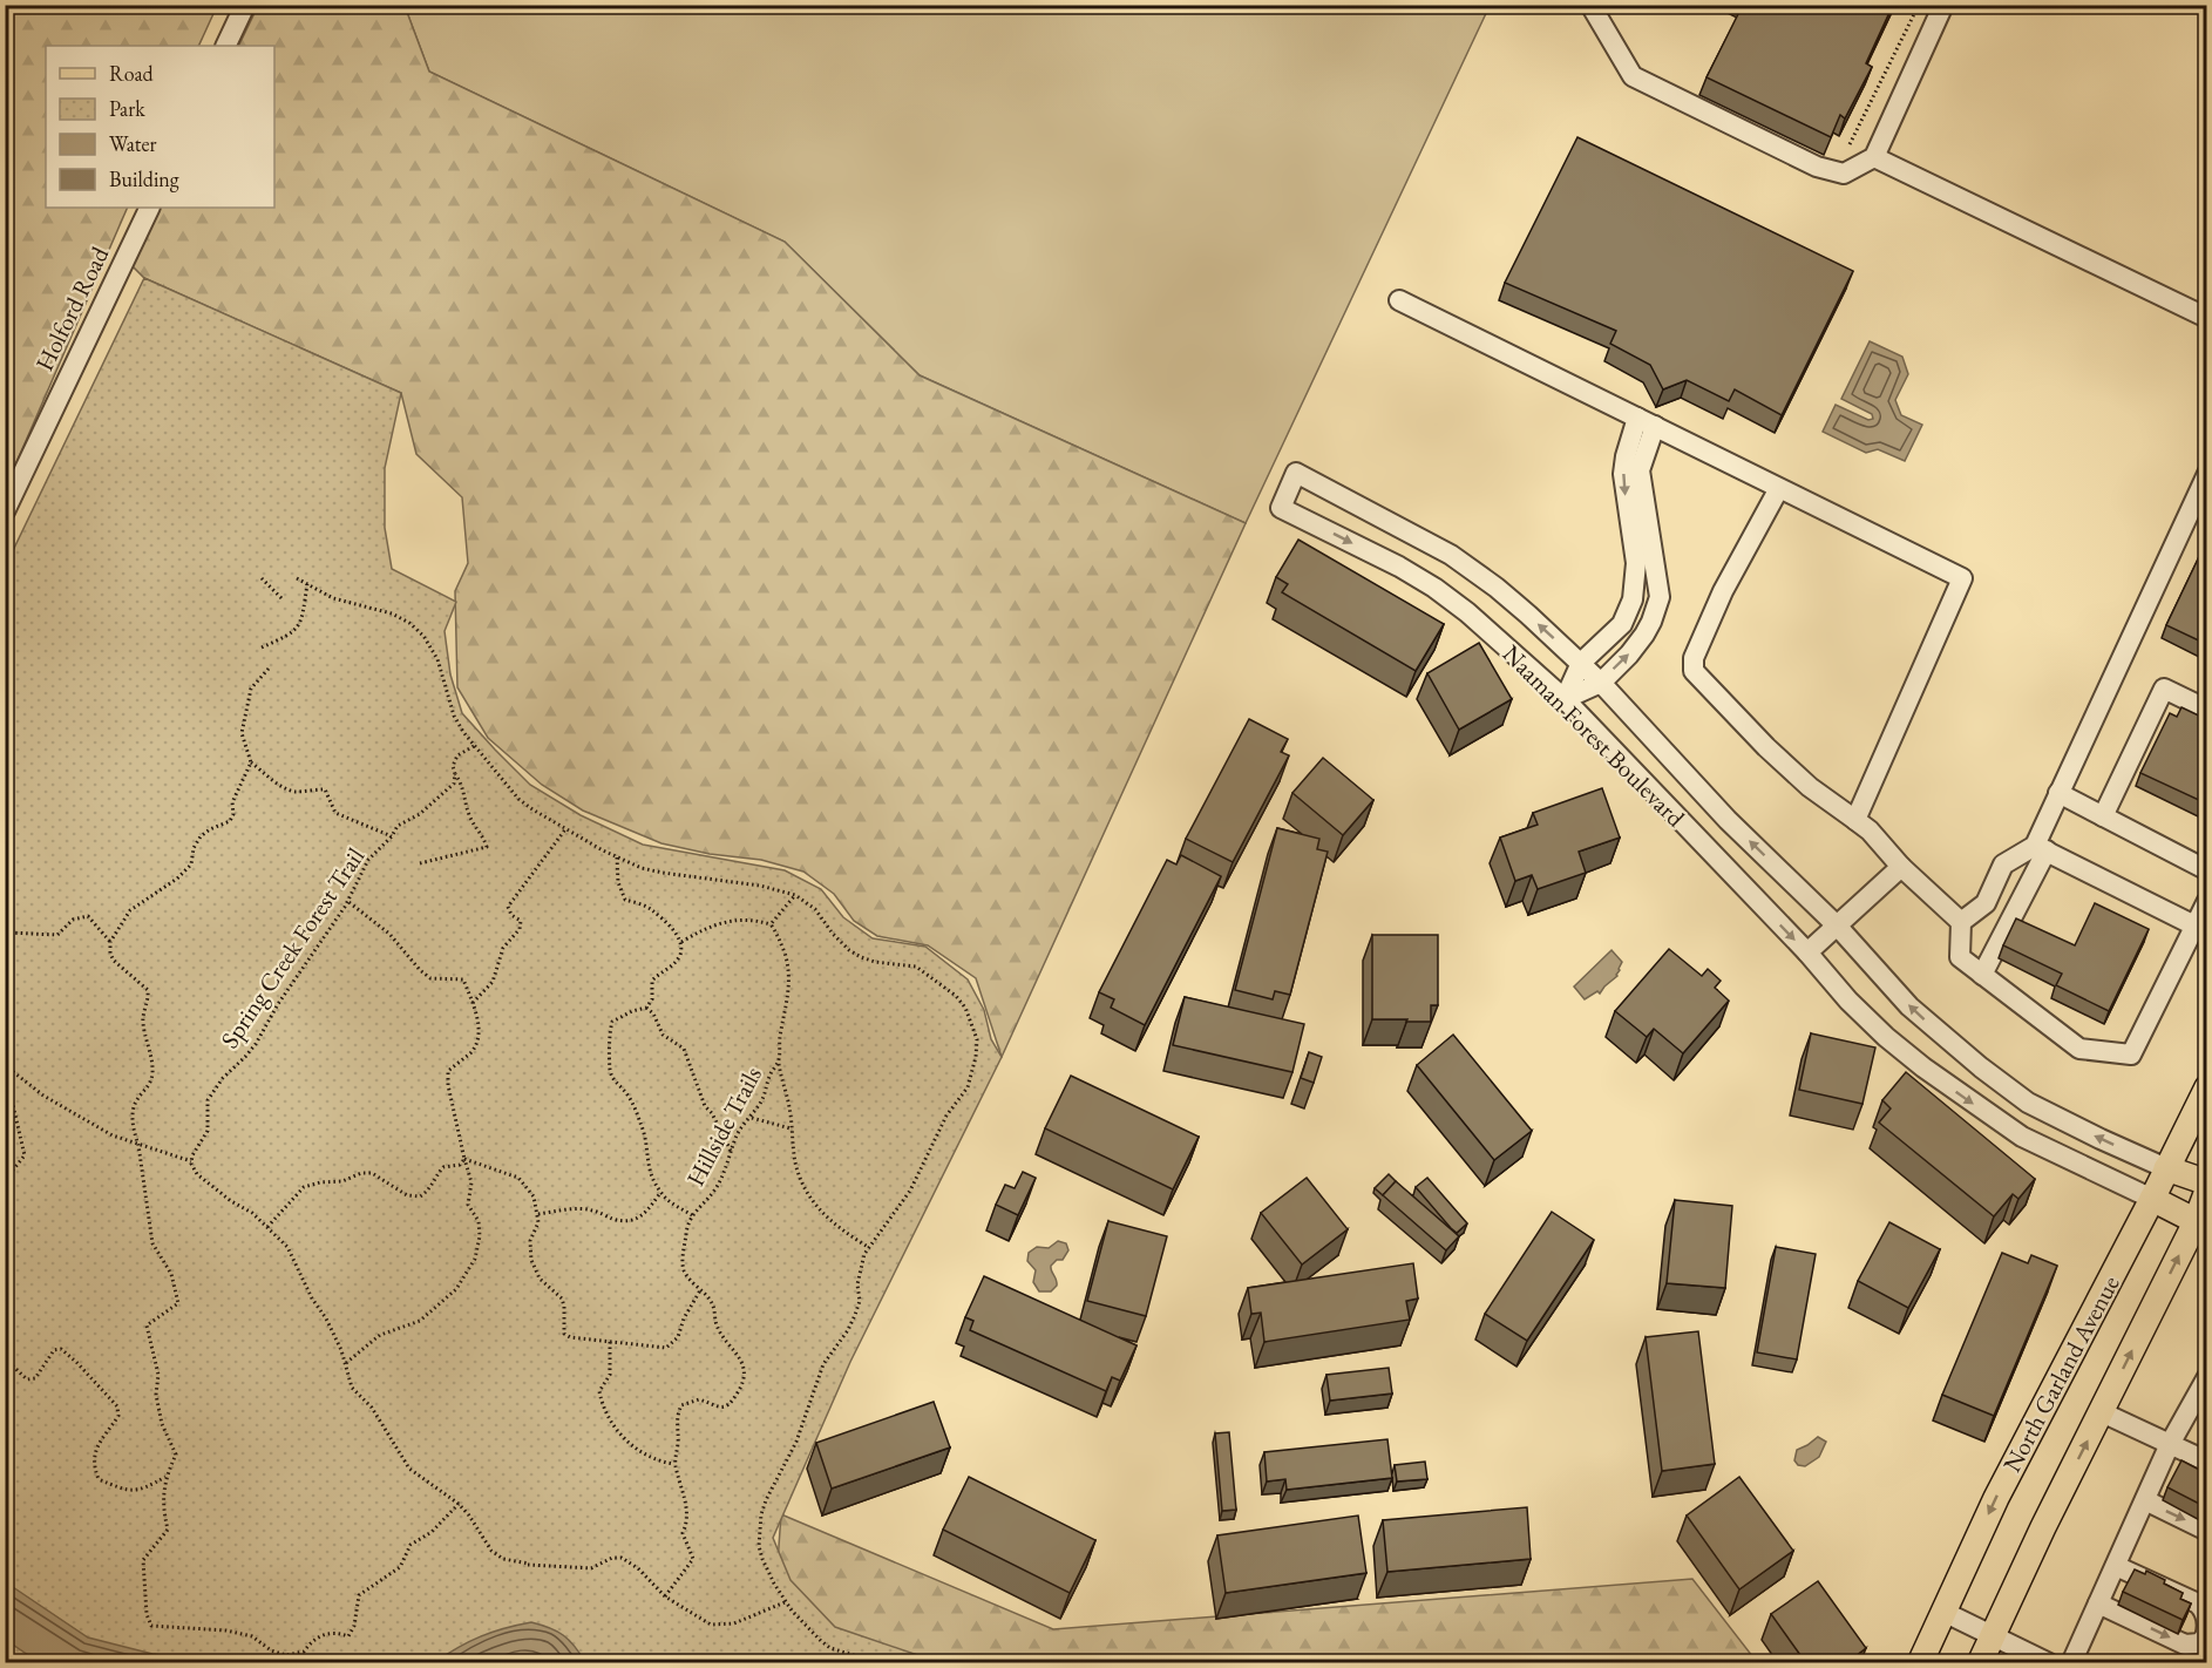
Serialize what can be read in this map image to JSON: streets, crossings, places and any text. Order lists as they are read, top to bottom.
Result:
{
  "streets": {
    "main road": ["Naaman Forest Boulevard", "North Garland Avenue"],
    "street": ["Holford Road"],
    "path": ["Spring Creek Forest Trail", "Hillside Trails"]
  },
  "crossings": [
    ["Naaman Forest Boulevard", "North Garland Avenue"]
  ],
  "legend": [
    "Road",
    "Park",
    "Water",
    "Building"
  ]
}
